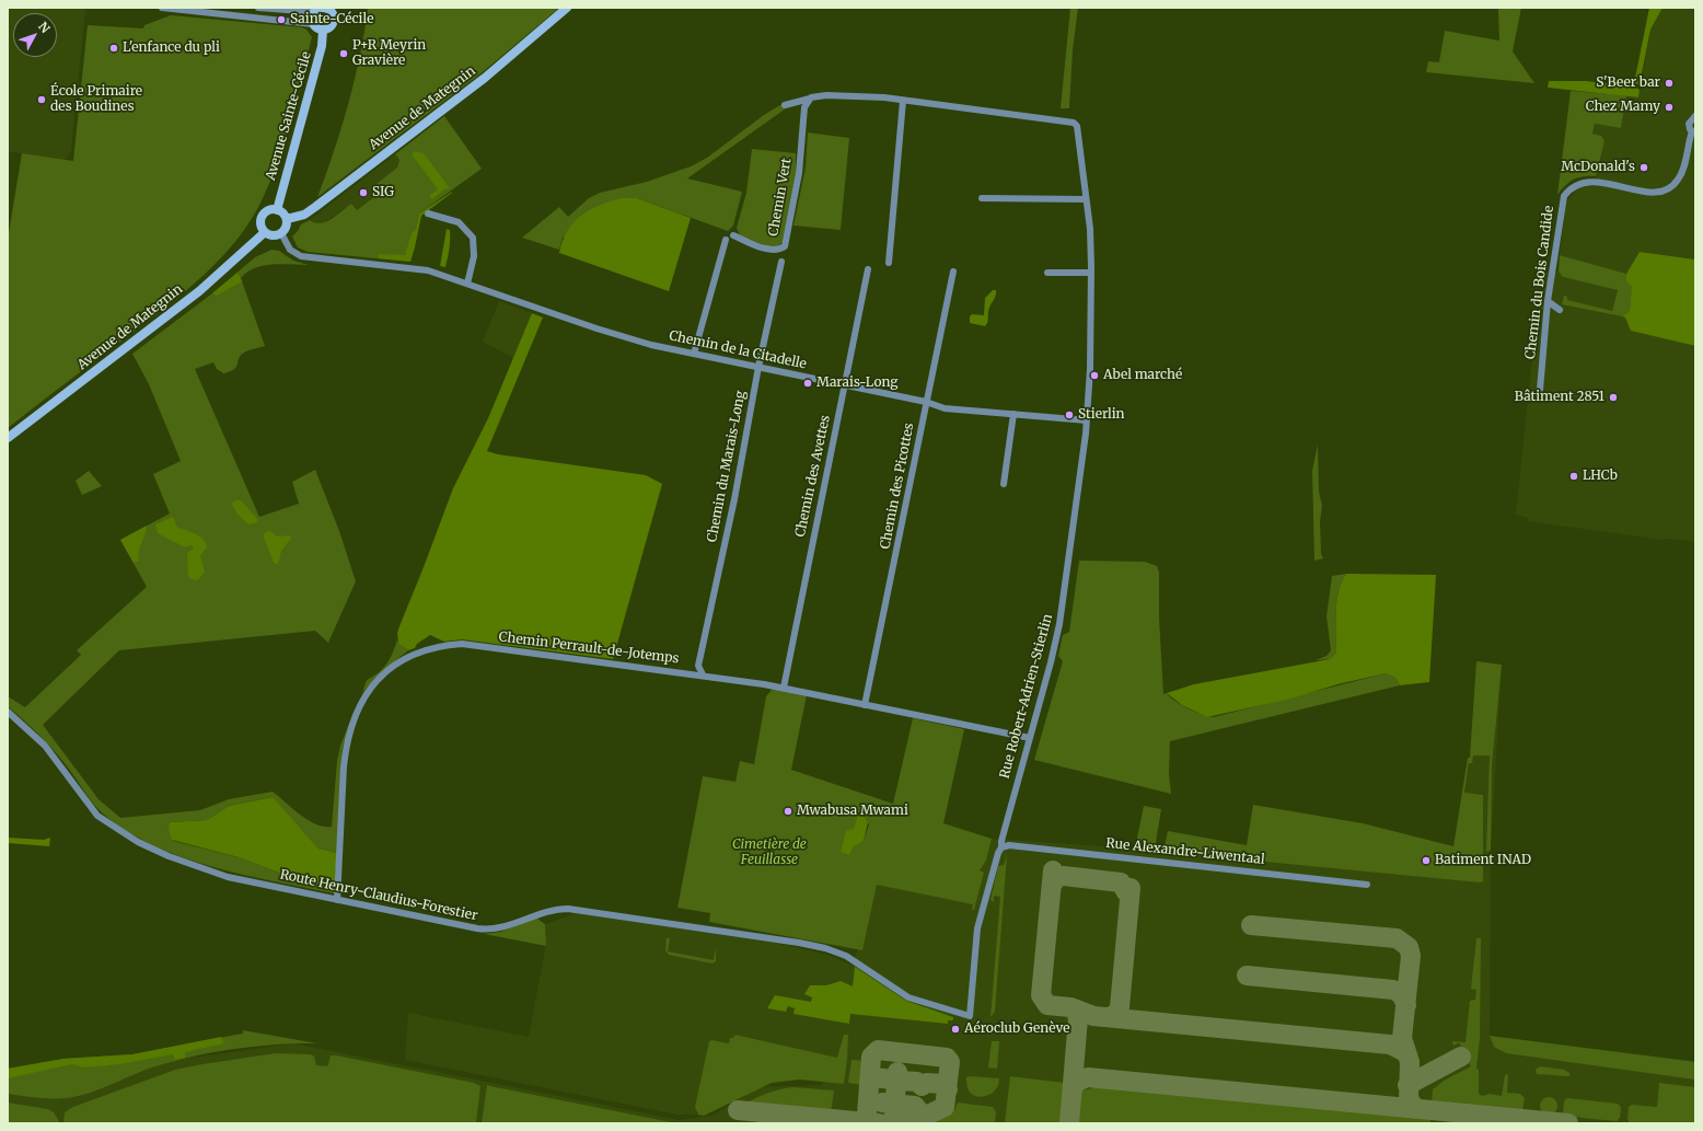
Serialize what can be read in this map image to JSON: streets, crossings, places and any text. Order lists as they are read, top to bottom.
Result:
{
  "streets": {
    "main road": ["Avenue de Mategnin", "Avenue Sainte-Cécile"],
    "street": [
      "Chemin Vert",
      "Chemin du Bois Candide",
      "Chemin de la Citadelle",
      "Chemin du Marais-Long",
      "Chemin des Avettes",
      "Chemin des Picottes",
      "Chemin Perrault-de-Jotemps",
      "Rue Robert-Adrien-Stierlin",
      "Rue Alexandre-Liwentaal",
      "Route Henry-Claudius-Forestier"
    ]
  },
  "crossings": [
    ["Avenue de Mategnin", "Avenue Sainte-Cécile"],
    ["Avenue de Mategnin", "Chemin de la Citadelle"],
    ["Avenue Sainte-Cécile", "Chemin de la Citadelle"],
    ["Chemin de la Citadelle", "Chemin du Marais-Long"],
    ["Chemin de la Citadelle", "Chemin des Avettes"],
    ["Chemin de la Citadelle", "Chemin des Picottes"],
    ["Chemin de la Citadelle", "Rue Robert-Adrien-Stierlin"],
    ["Chemin du Marais-Long", "Chemin Perrault-de-Jotemps"],
    ["Chemin des Avettes", "Chemin Perrault-de-Jotemps"],
    ["Chemin des Picottes", "Chemin Perrault-de-Jotemps"],
    ["Chemin Perrault-de-Jotemps", "Rue Robert-Adrien-Stierlin"],
    ["Chemin Perrault-de-Jotemps", "Route Henry-Claudius-Forestier"],
    ["Rue Robert-Adrien-Stierlin", "Rue Alexandre-Liwentaal"],
    ["Rue Robert-Adrien-Stierlin", "Route Henry-Claudius-Forestier"]
  ],
  "parks": ["Cimetière de Feuillasse"],
  "places": [
    "Sainte-Cécile",
    "L'enfance du pli",
    "P+R Meyrin Gravière",
    "S'Beer bar",
    "École Primaire des Boudines",
    "Chez Mamy",
    "McDonald's",
    "SIG",
    "Abel marché",
    "Marais-Long",
    "Bâtiment 2851",
    "Stierlin",
    "LHCb",
    "Mwabusa Mwami",
    "Batiment INAD",
    "Aéroclub Genève"
  ],
  "north": "top right"
}
